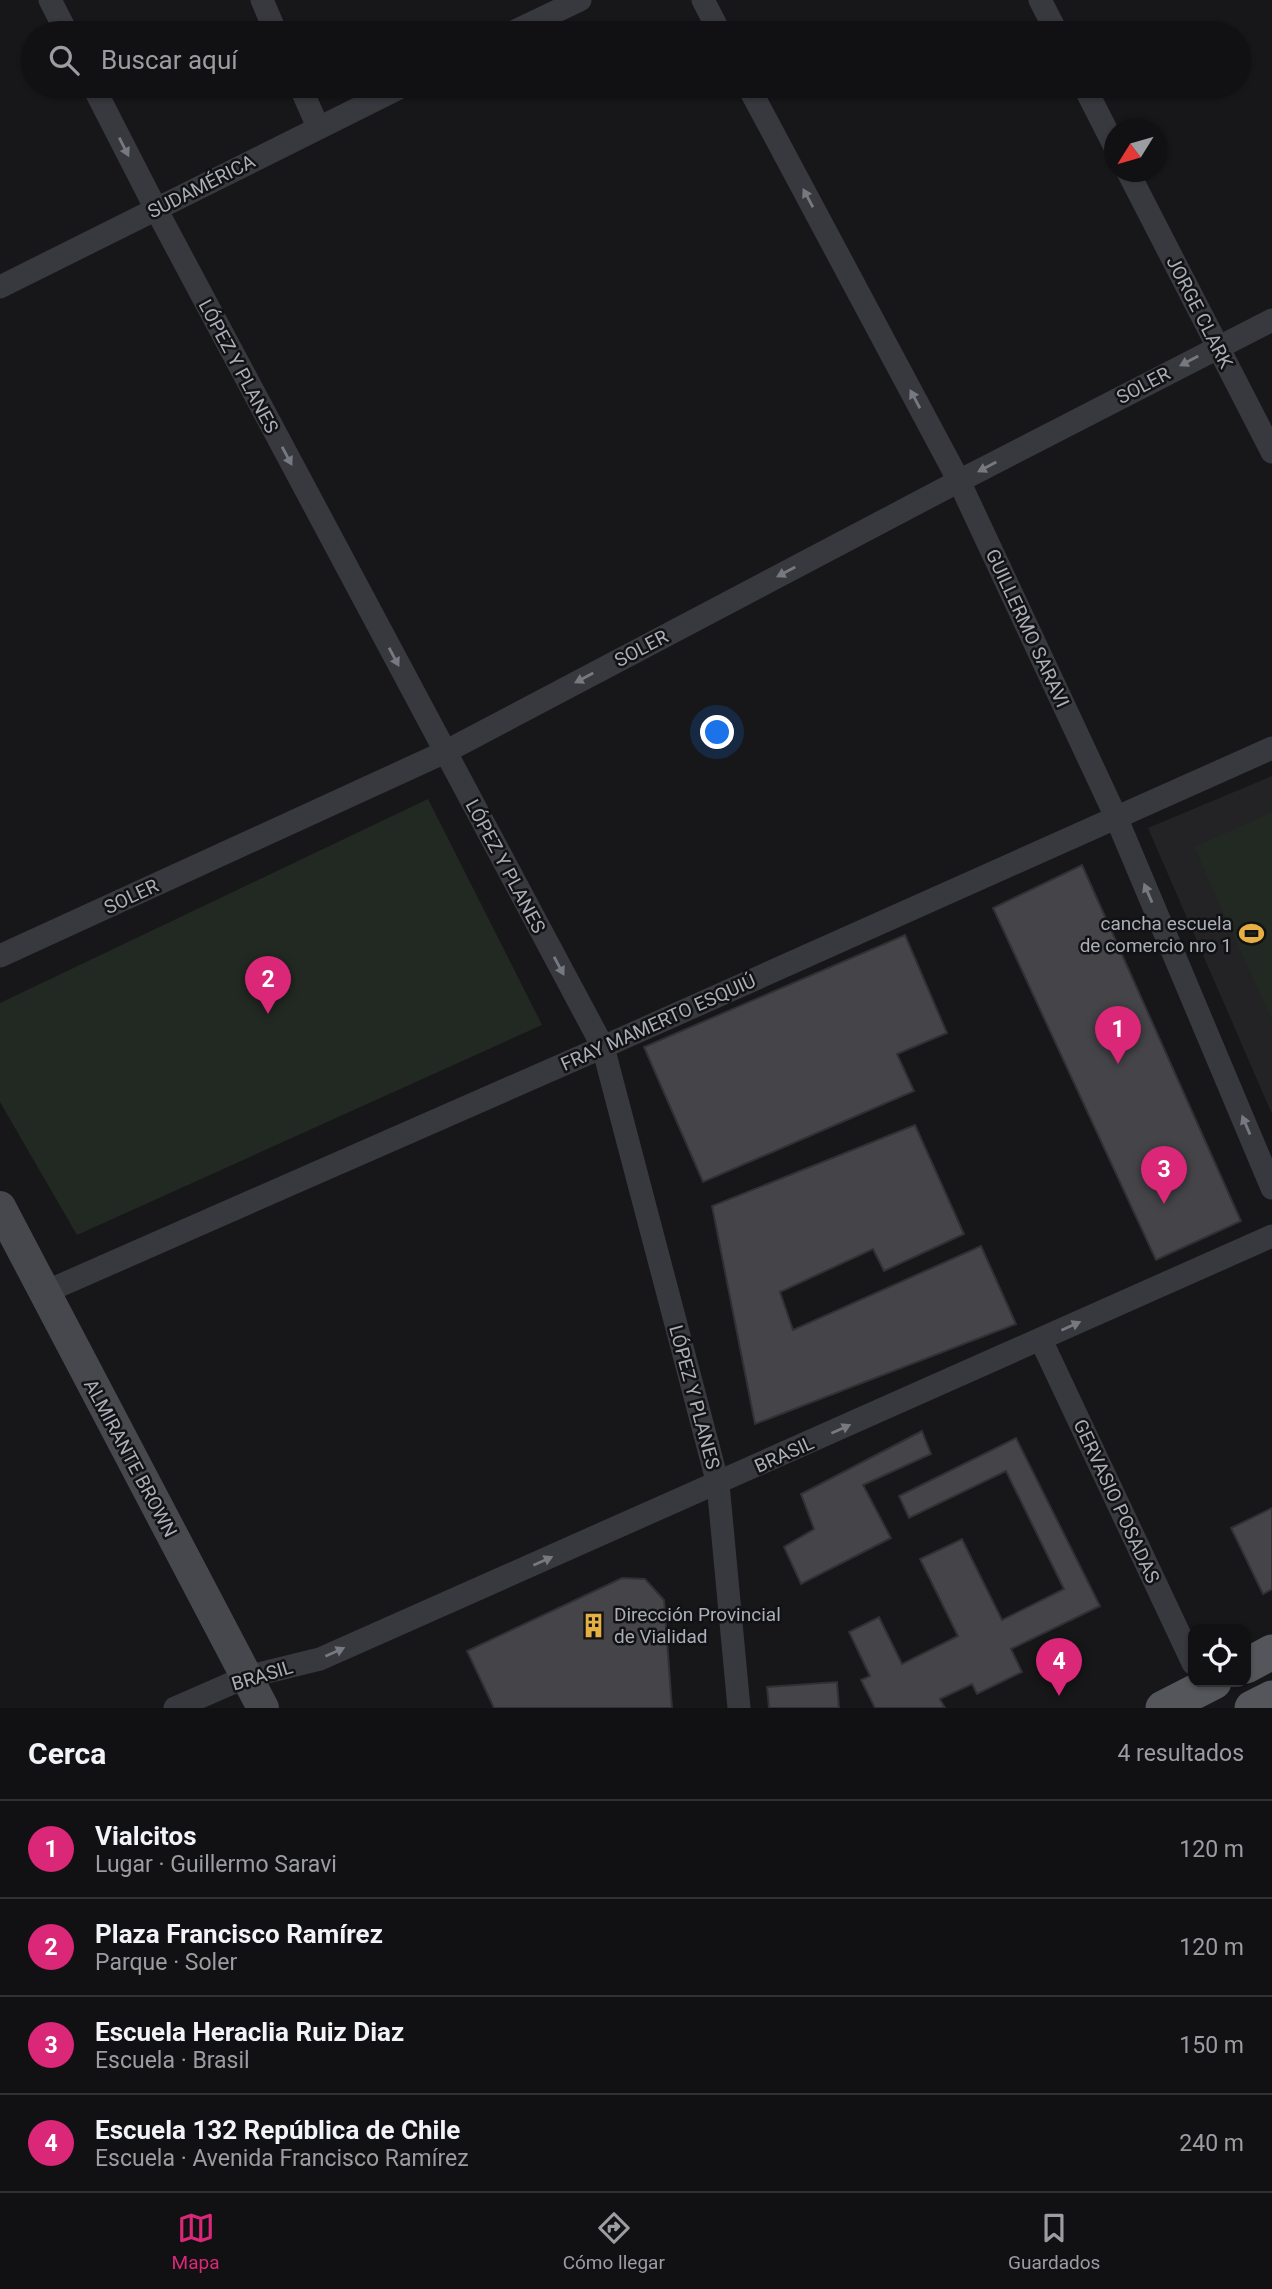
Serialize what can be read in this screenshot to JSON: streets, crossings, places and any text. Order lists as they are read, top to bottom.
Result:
{
  "streets": {
    "main road": ["ALMIRANTE BROWN"],
    "street": [
      "SUDAMÉRICA",
      "JORGE CLARK",
      "LÓPEZ Y PLANES",
      "SOLER",
      "GUILLERMO SARAVI",
      "FRAY MAMERTO ESQUIÚ",
      "BRASIL",
      "GERVASIO POSADAS"
    ]
  },
  "crossings": [
    ["SUDAMÉRICA", "LÓPEZ Y PLANES"],
    ["JORGE CLARK", "SOLER"],
    ["LÓPEZ Y PLANES", "SOLER"],
    ["LÓPEZ Y PLANES", "FRAY MAMERTO ESQUIÚ"],
    ["LÓPEZ Y PLANES", "BRASIL"],
    ["SOLER", "GUILLERMO SARAVI"],
    ["GUILLERMO SARAVI", "FRAY MAMERTO ESQUIÚ"],
    ["FRAY MAMERTO ESQUIÚ", "ALMIRANTE BROWN"],
    ["BRASIL", "ALMIRANTE BROWN"],
    ["BRASIL", "GERVASIO POSADAS"]
  ],
  "one_way": [
    "LÓPEZ Y PLANES",
    "SOLER",
    "GUILLERMO SARAVI",
    "BRASIL"
  ],
  "places": {
    "sports": ["cancha escuela de comercio nro 1"],
    "building": ["Dirección Provincial de Vialidad"]
  },
  "north": "bottom left",
  "page": {
    "search": "Buscar aquí",
    "pins": [
      "2",
      "1",
      "3",
      "4"
    ],
    "heading": ["Cerca", "4 resultados"],
    "list": [
      {
        "mark": "1",
        "name": "Vialcitos",
        "note": "Lugar · Guillermo Saravi",
        "value": "120 m"
      },
      {
        "mark": "2",
        "name": "Plaza Francisco Ramírez",
        "note": "Parque · Soler",
        "value": "120 m"
      },
      {
        "mark": "3",
        "name": "Escuela Heraclia Ruiz Diaz",
        "note": "Escuela · Brasil",
        "value": "150 m"
      },
      {
        "mark": "4",
        "name": "Escuela 132 República de Chile",
        "note": "Escuela · Avenida Francisco Ramírez",
        "value": "240 m"
      }
    ],
    "nav": ["Mapa", "Cómo llegar", "Guardados"]
  }
}
